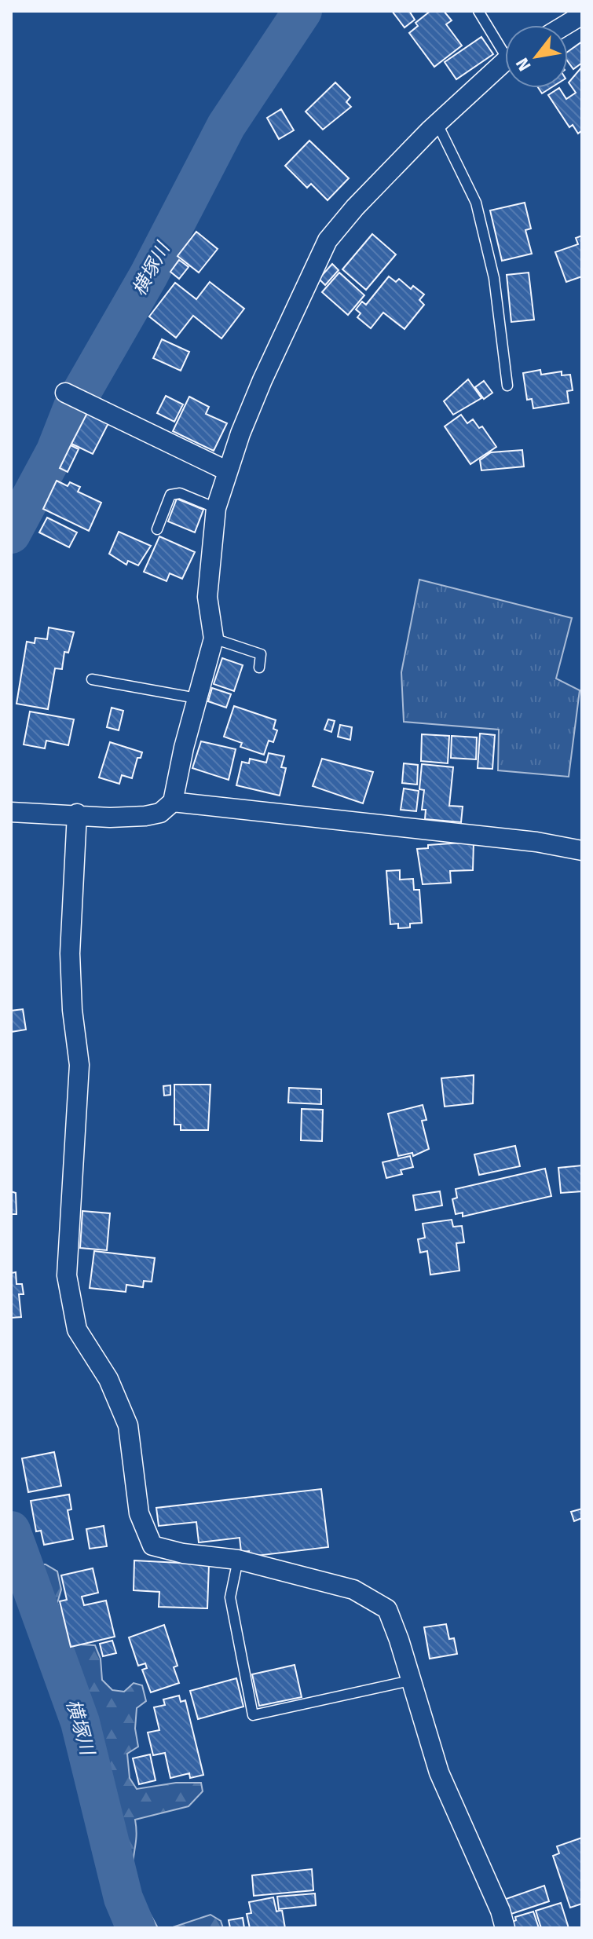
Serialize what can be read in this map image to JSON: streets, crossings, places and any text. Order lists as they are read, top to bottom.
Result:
{
  "water": ["横塚川"],
  "north": "bottom left"
}
